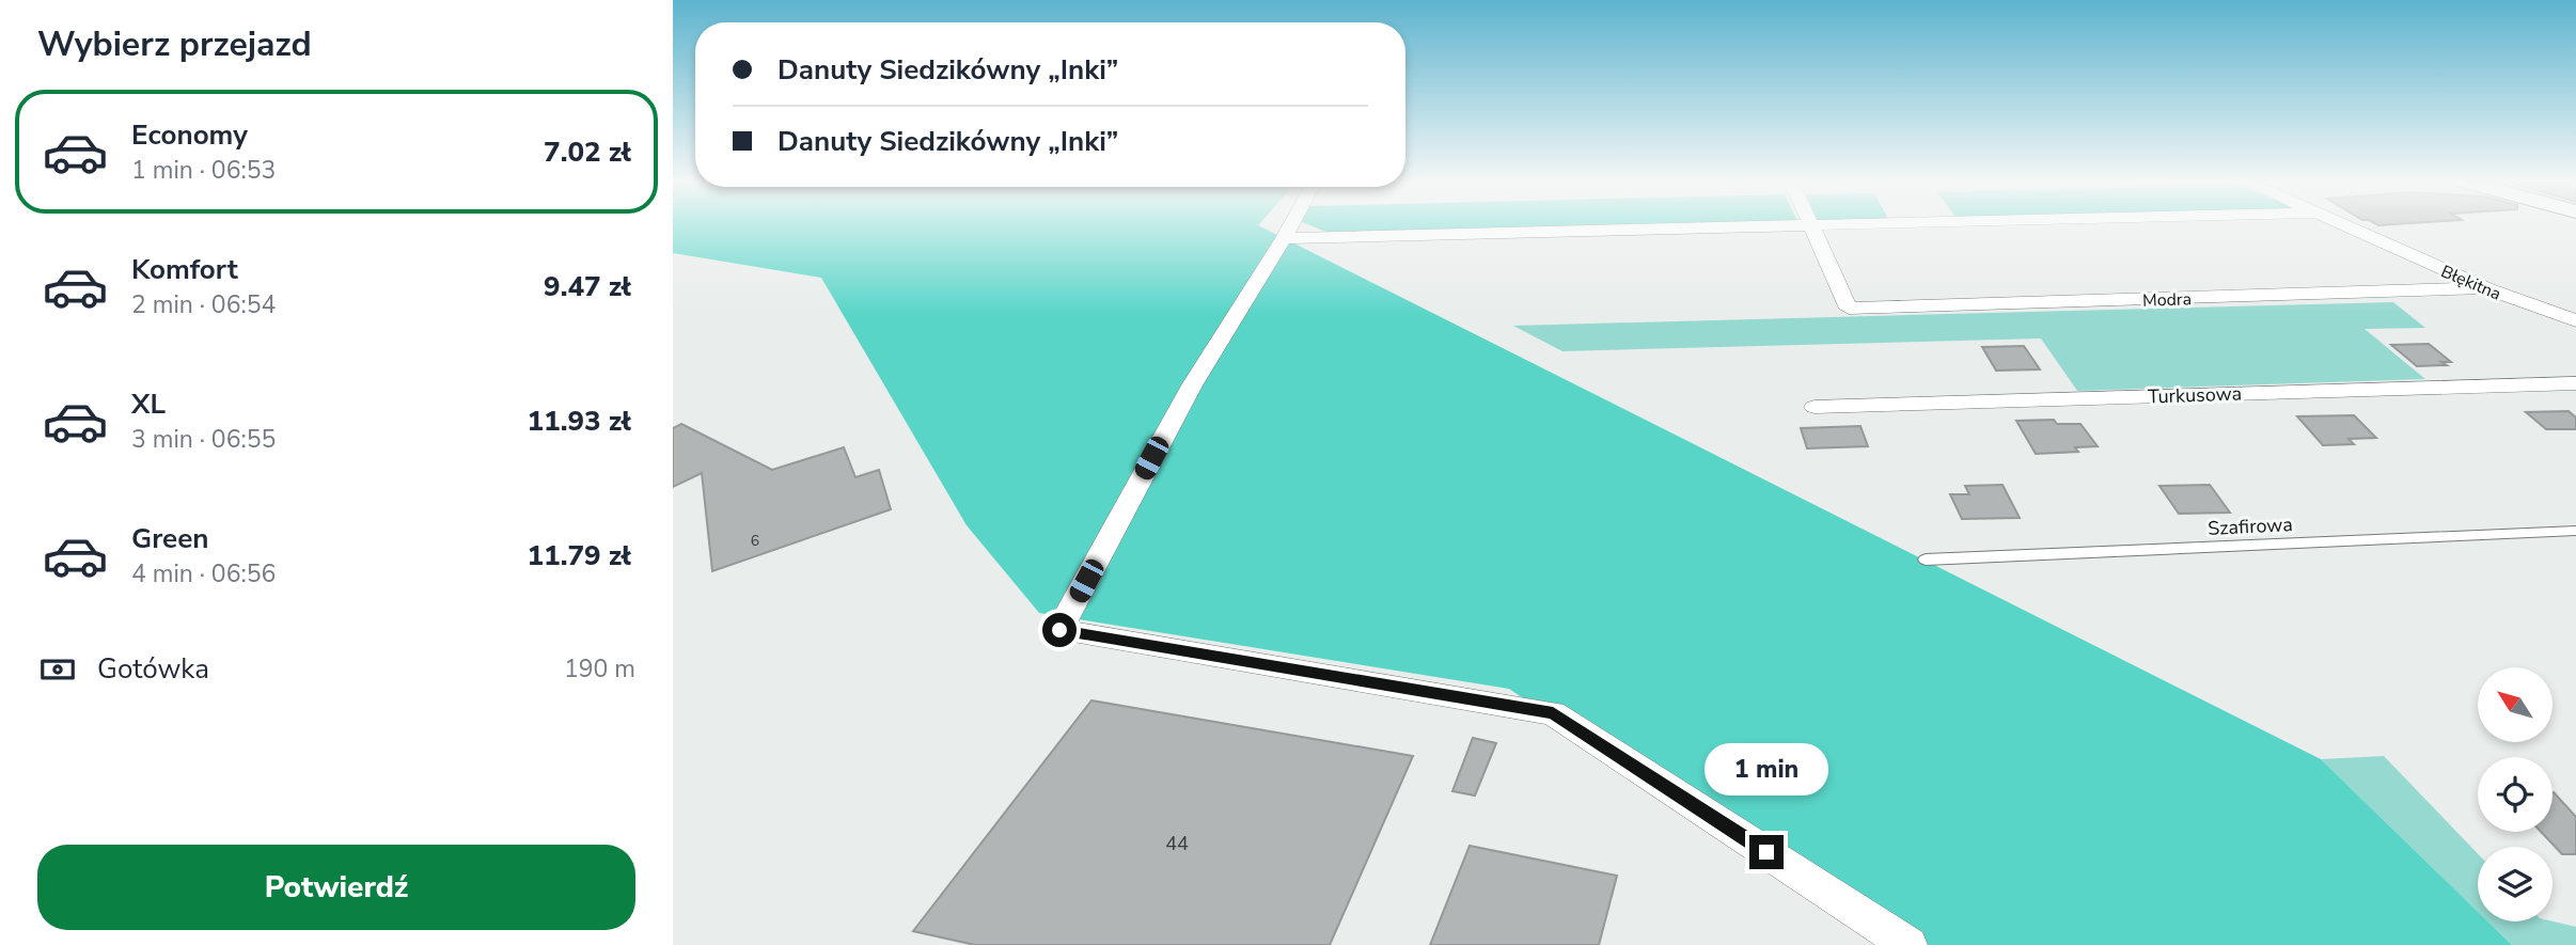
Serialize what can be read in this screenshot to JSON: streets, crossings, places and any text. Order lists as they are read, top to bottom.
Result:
{
  "streets": {
    "street": ["Błękitna", "Modra", "Turkusowa"],
    "lane": ["Szafirowa"]
  },
  "crossings": [
    ["Błękitna", "Modra"]
  ],
  "house_numbers": ["6", "44"],
  "north": "top left",
  "page": {
    "heading": "Wybierz przejazd",
    "banner": ["Danuty Siedzikówny „Inki”", "Danuty Siedzikówny „Inki”"],
    "list": [
      {
        "name": "Economy",
        "note": "1 min · 06:53",
        "value": "7.02 zł"
      },
      {
        "name": "Komfort",
        "note": "2 min · 06:54",
        "value": "9.47 zł"
      },
      {
        "name": "XL",
        "note": "3 min · 06:55",
        "value": "11.93 zł"
      },
      {
        "name": "Green",
        "note": "4 min · 06:56",
        "value": "11.79 zł"
      }
    ],
    "pay": ["Gotówka", "190 m"],
    "bubble": "1 min",
    "buttons": "Potwierdź"
  }
}
